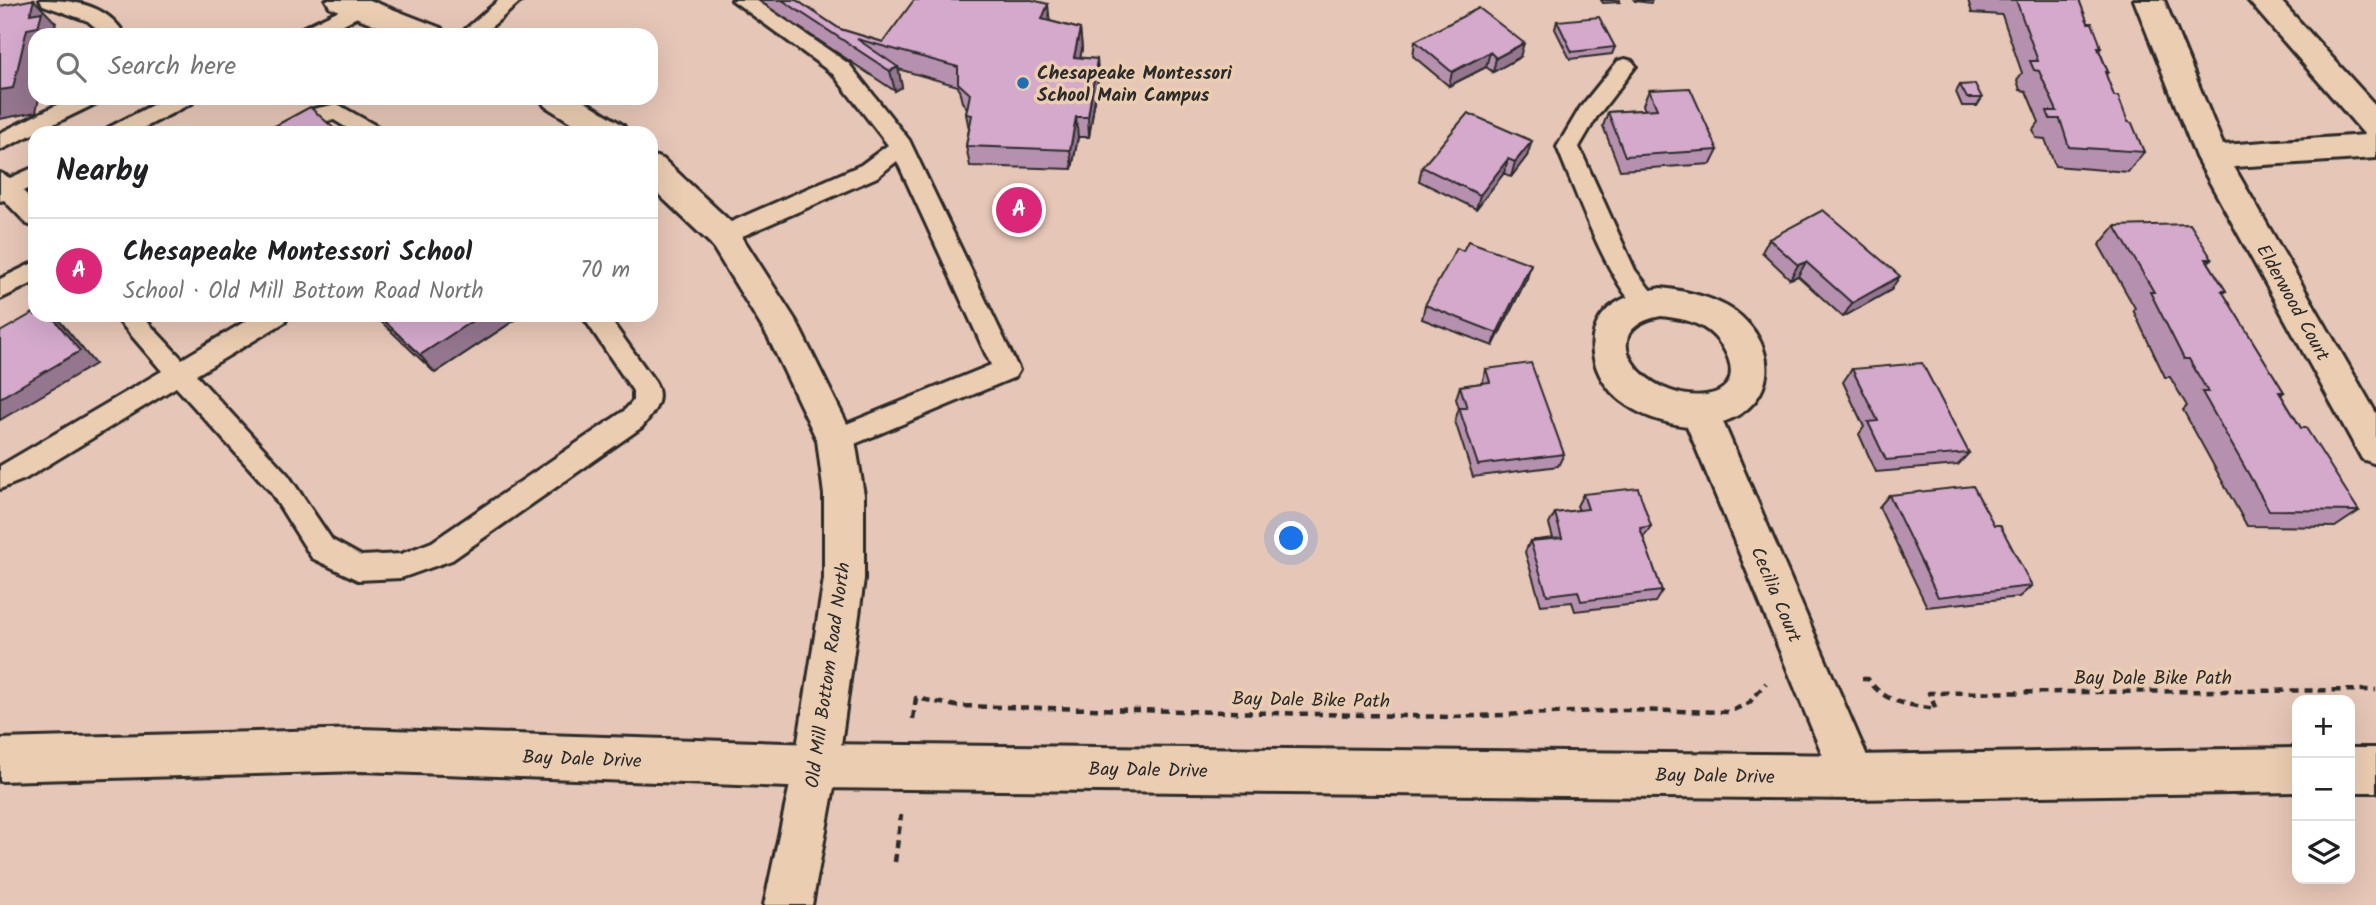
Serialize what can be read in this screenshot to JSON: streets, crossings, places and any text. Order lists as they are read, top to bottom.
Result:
{
  "streets": {
    "street": [
      "Elderwood Court",
      "Cecilia Court",
      "Old Mill Bottom Road North",
      "Bay Dale Drive"
    ],
    "path": ["Bay Dale Bike Path"]
  },
  "crossings": [
    ["Cecilia Court", "Bay Dale Drive"],
    ["Old Mill Bottom Road North", "Bay Dale Drive"]
  ],
  "places": ["Chesapeake Montessori School Main Campus"],
  "page": {
    "search": "Search here",
    "heading": "Nearby",
    "pins": "A",
    "list": [
      {
        "mark": "A",
        "name": "Chesapeake Montessori School",
        "note": "School · Old Mill Bottom Road North",
        "value": "70 m"
      }
    ],
    "map_buttons": ["+", "−"]
  }
}
